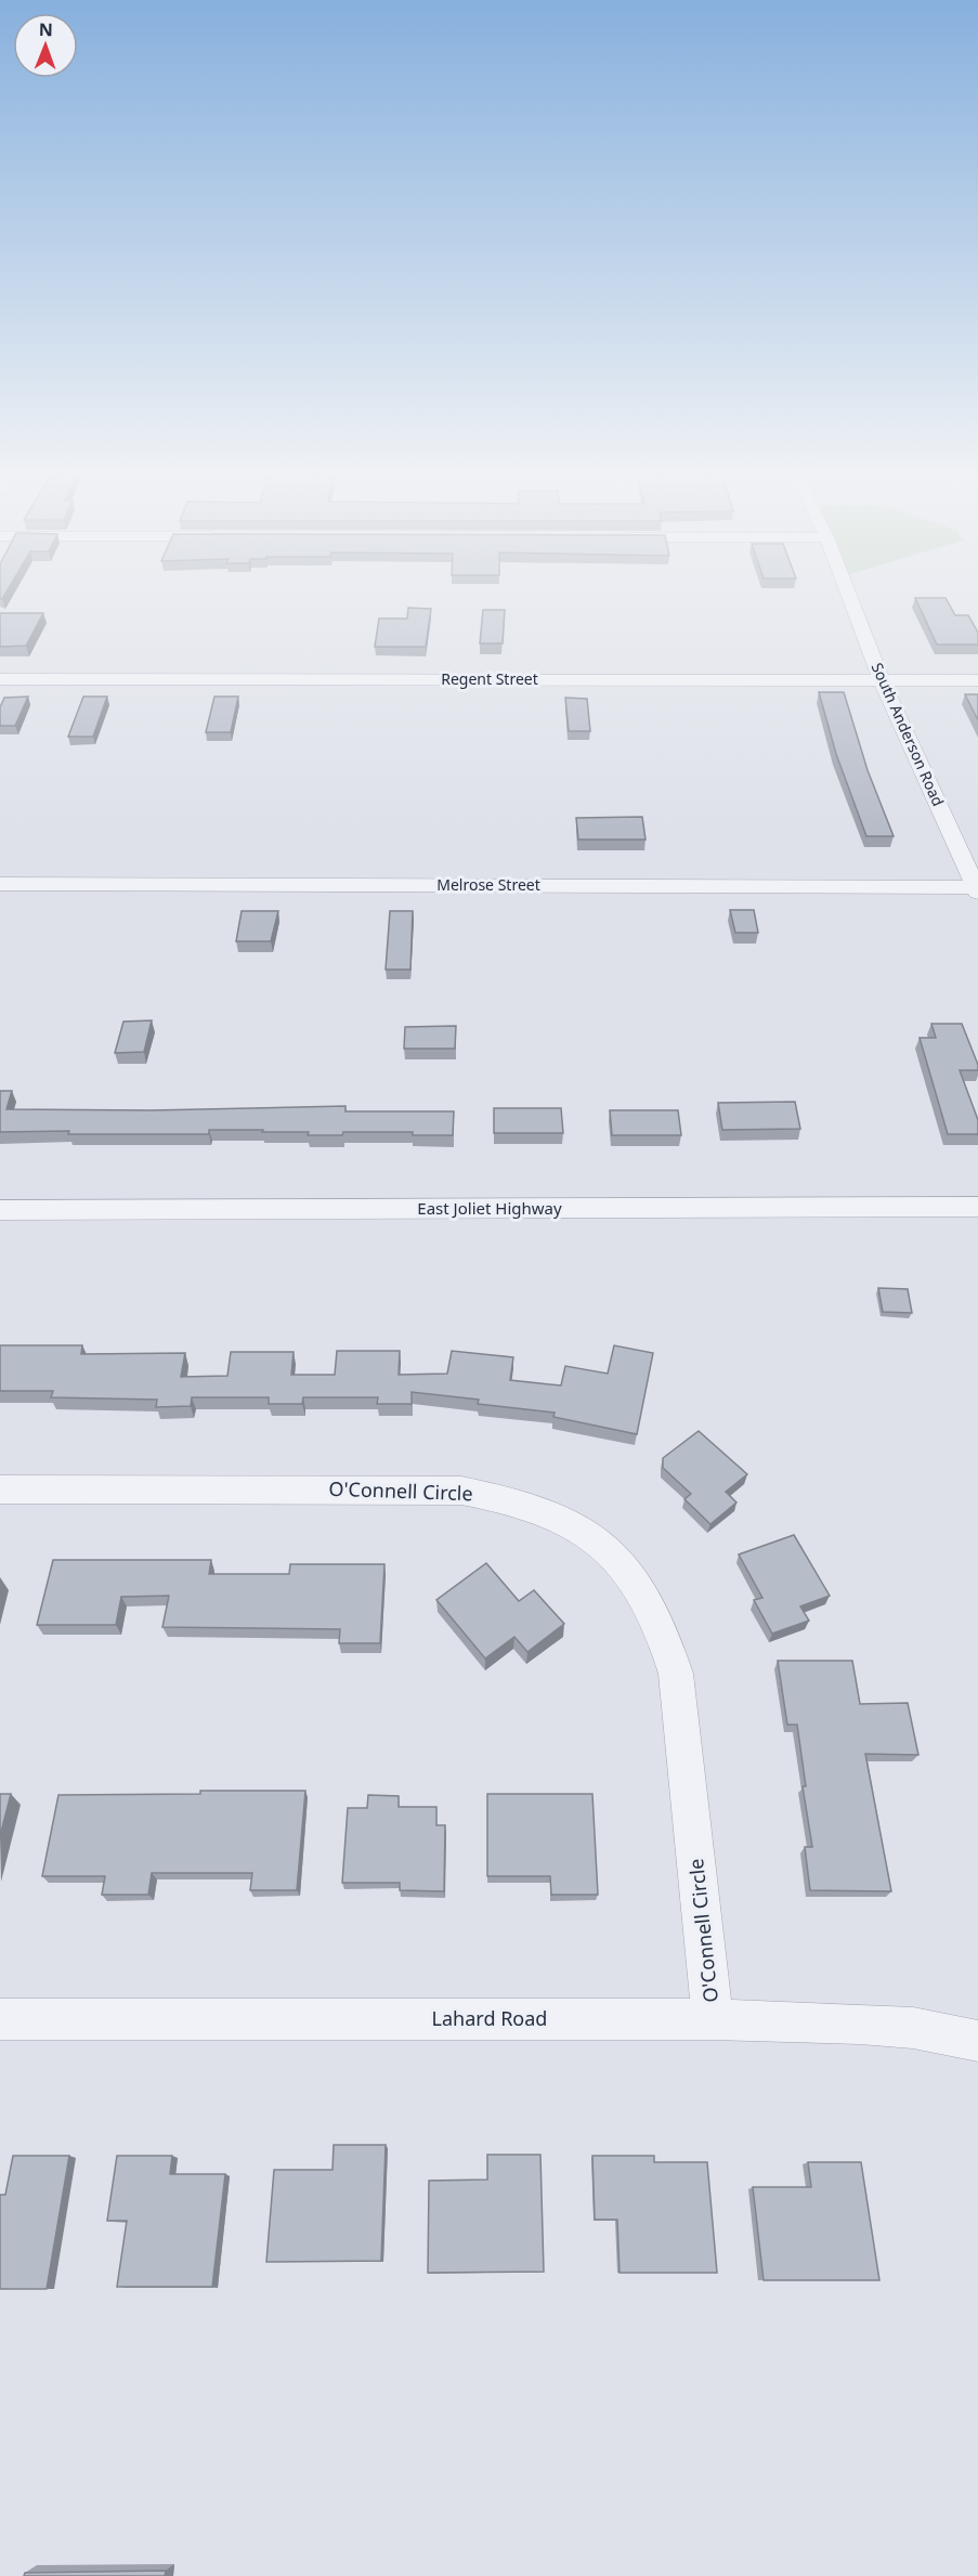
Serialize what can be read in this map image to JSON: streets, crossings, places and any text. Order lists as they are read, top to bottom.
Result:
{
  "streets": {
    "street": [
      "Regent Street",
      "South Anderson Road",
      "Melrose Street",
      "East Joliet Highway",
      "O'Connell Circle",
      "Lahard Road"
    ]
  },
  "crossings": [
    ["Regent Street", "South Anderson Road"],
    ["South Anderson Road", "Melrose Street"],
    ["O'Connell Circle", "Lahard Road"]
  ],
  "north": "top"
}
